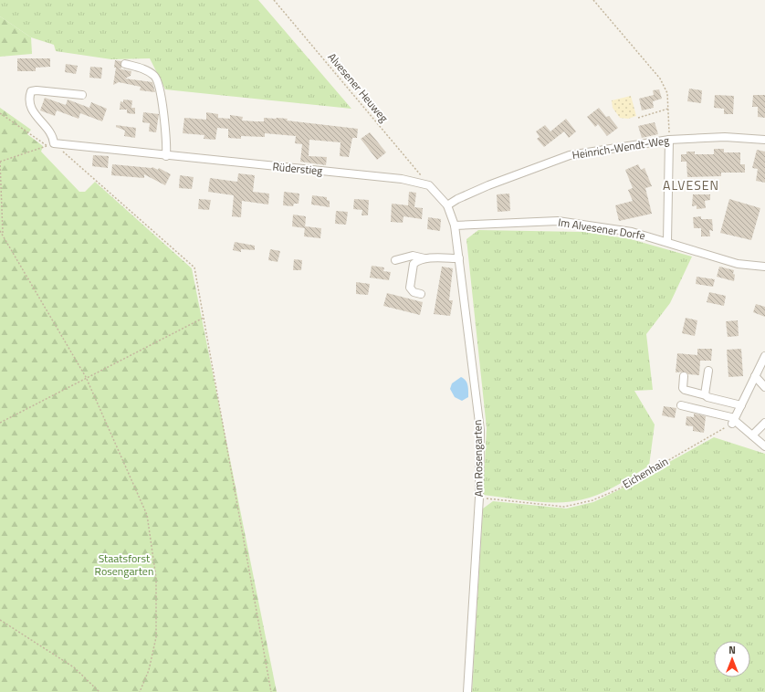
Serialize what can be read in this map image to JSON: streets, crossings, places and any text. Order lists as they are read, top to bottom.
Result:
{
  "streets": {
    "street": [
      "Heinrich-Wendt-Weg",
      "Rüderstieg",
      "Im Alvesener Dorfe",
      "Am Rosengarten"
    ],
    "path": ["Alvesener Heuweg", "Eichenhain"]
  },
  "crossings": [
    ["Alvesener Heuweg", "Rüderstieg"],
    ["Im Alvesener Dorfe", "Am Rosengarten"],
    ["Am Rosengarten", "Eichenhain"]
  ],
  "districts": ["ALVESEN"],
  "parks": ["Staatsforst Rosengarten"],
  "north": "top"
}
